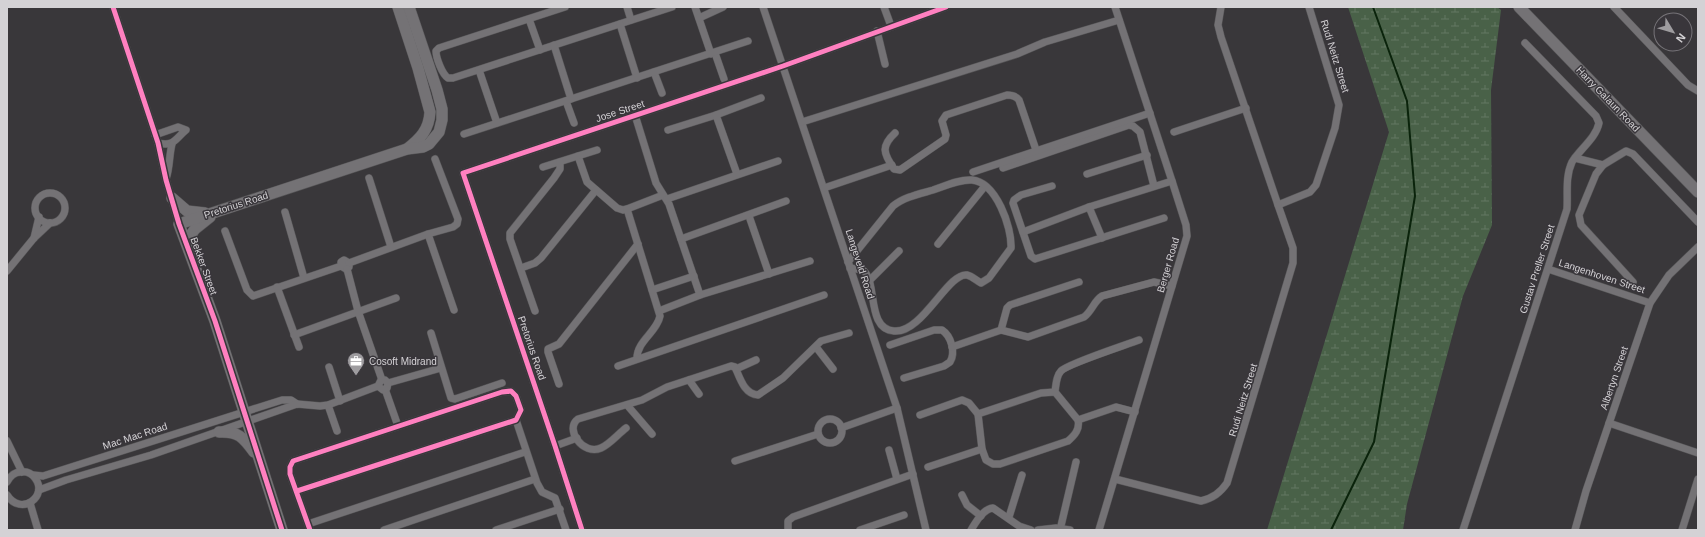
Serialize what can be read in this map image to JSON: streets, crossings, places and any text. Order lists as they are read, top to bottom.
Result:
{
  "streets": {
    "street": [
      "Rudi Neitz Street",
      "Harry Galaun Road",
      "Jose Street",
      "Pretorius Road",
      "Langeveld Road",
      "Berger Road",
      "Bekker Street",
      "Gustav Preller Street",
      "Langenhoven Street",
      "Albertyn Street",
      "Mac Mac Road"
    ]
  },
  "crossings": [
    ["Rudi Neitz Street", "Berger Road"],
    ["Jose Street", "Pretorius Road"],
    ["Jose Street", "Langeveld Road"],
    ["Pretorius Road", "Bekker Street"],
    ["Bekker Street", "Mac Mac Road"],
    ["Gustav Preller Street", "Langenhoven Street"],
    ["Langenhoven Street", "Albertyn Street"]
  ],
  "places": {
    "office": ["Cosoft Midrand"]
  },
  "north": "bottom right"
}
